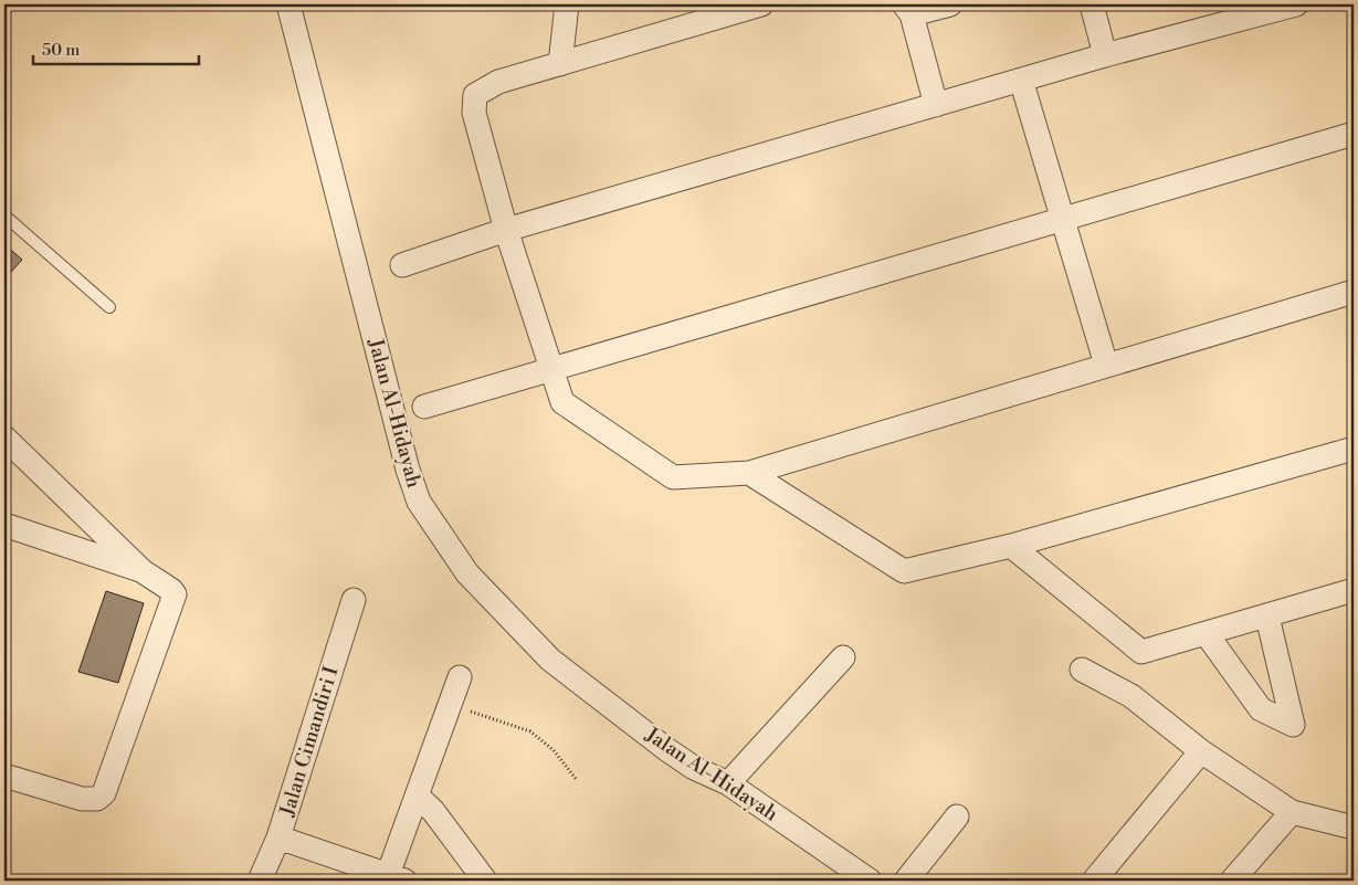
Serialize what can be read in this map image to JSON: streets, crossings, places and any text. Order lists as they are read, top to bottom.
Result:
{
  "streets": {
    "street": ["Jalan Al-Hidayah", "Jalan Cimandiri I"]
  },
  "scale_bar": "50 m"
}
